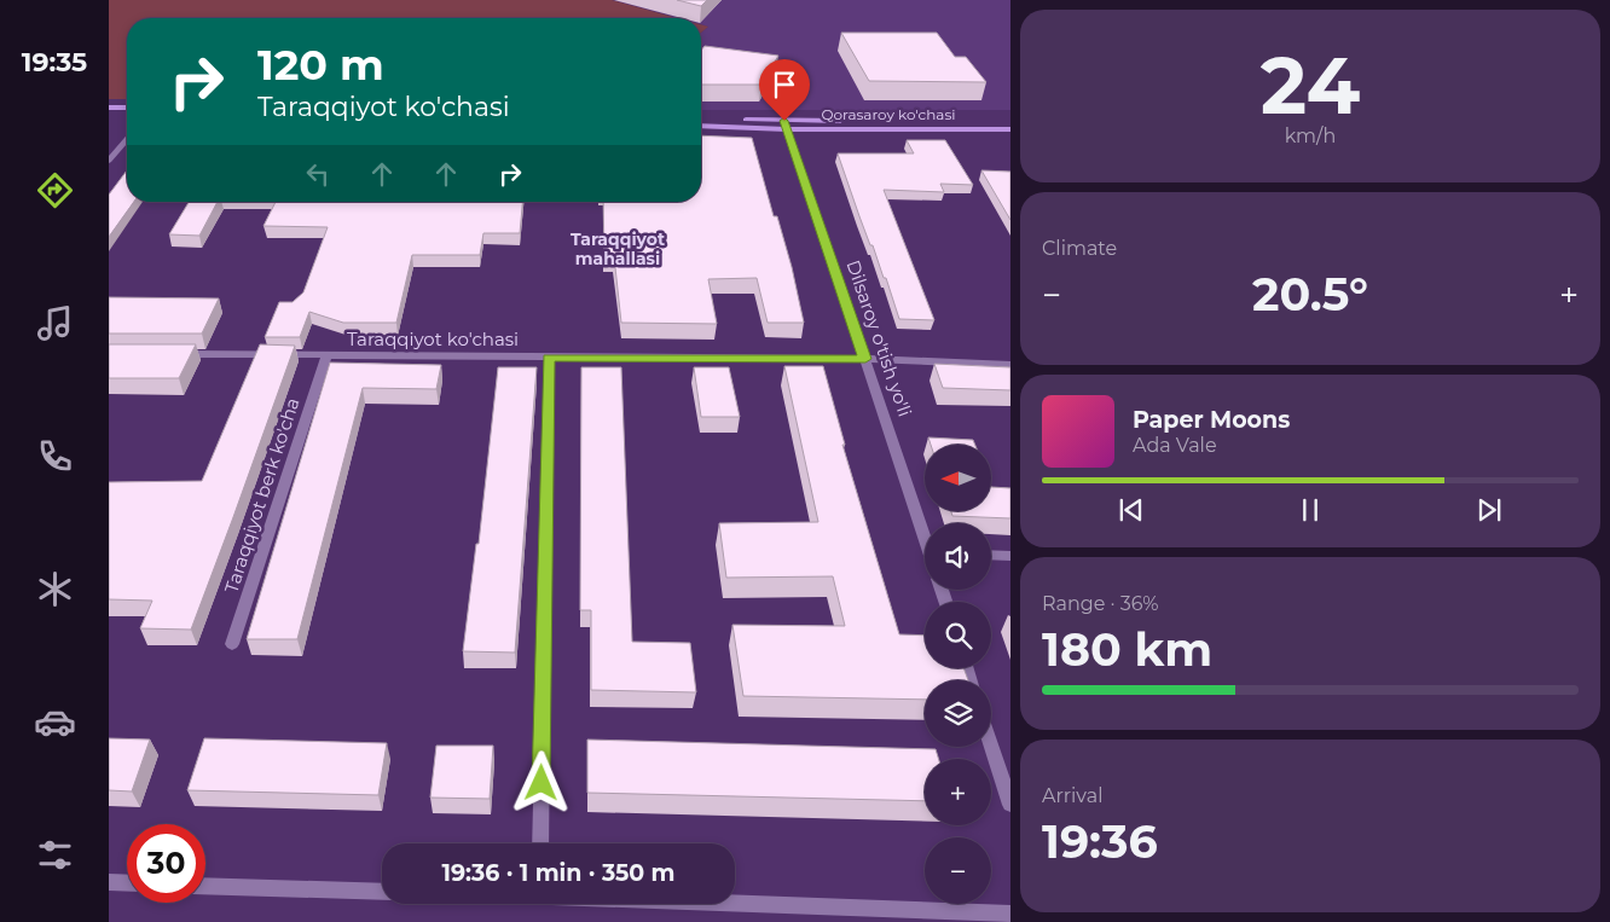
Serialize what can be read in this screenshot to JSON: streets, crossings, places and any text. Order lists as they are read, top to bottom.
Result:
{
  "streets": {
    "main road": ["Qorasaroy ko'chasi"],
    "street": ["Dilsaroy o'tish yo'li", "Taraqqiyot ko'chasi", "Taraqqiyot berk ko'cha"]
  },
  "crossings": [
    ["Qorasaroy ko'chasi", "Dilsaroy o'tish yo'li"],
    ["Dilsaroy o'tish yo'li", "Taraqqiyot ko'chasi"],
    ["Taraqqiyot ko'chasi", "Taraqqiyot berk ko'cha"]
  ],
  "districts": ["Taraqqiyot mahallasi"],
  "north": "left",
  "page": {
    "tabs": "19:35",
    "tile": [
      ["24", "km/h"],
      "Climate",
      ["Range · 36%", "180 km"],
      ["Arrival", "19:36"]
    ],
    "turn": ["120 m", "Taraqqiyot ko'chasi"],
    "heat": ["−", "20.5°", "+"],
    "song": ["Paper Moons", "Ada Vale"],
    "map_buttons": ["+", "−"],
    "limit": "30",
    "trip": "19:36 · 1 min · 350 m"
  }
}
